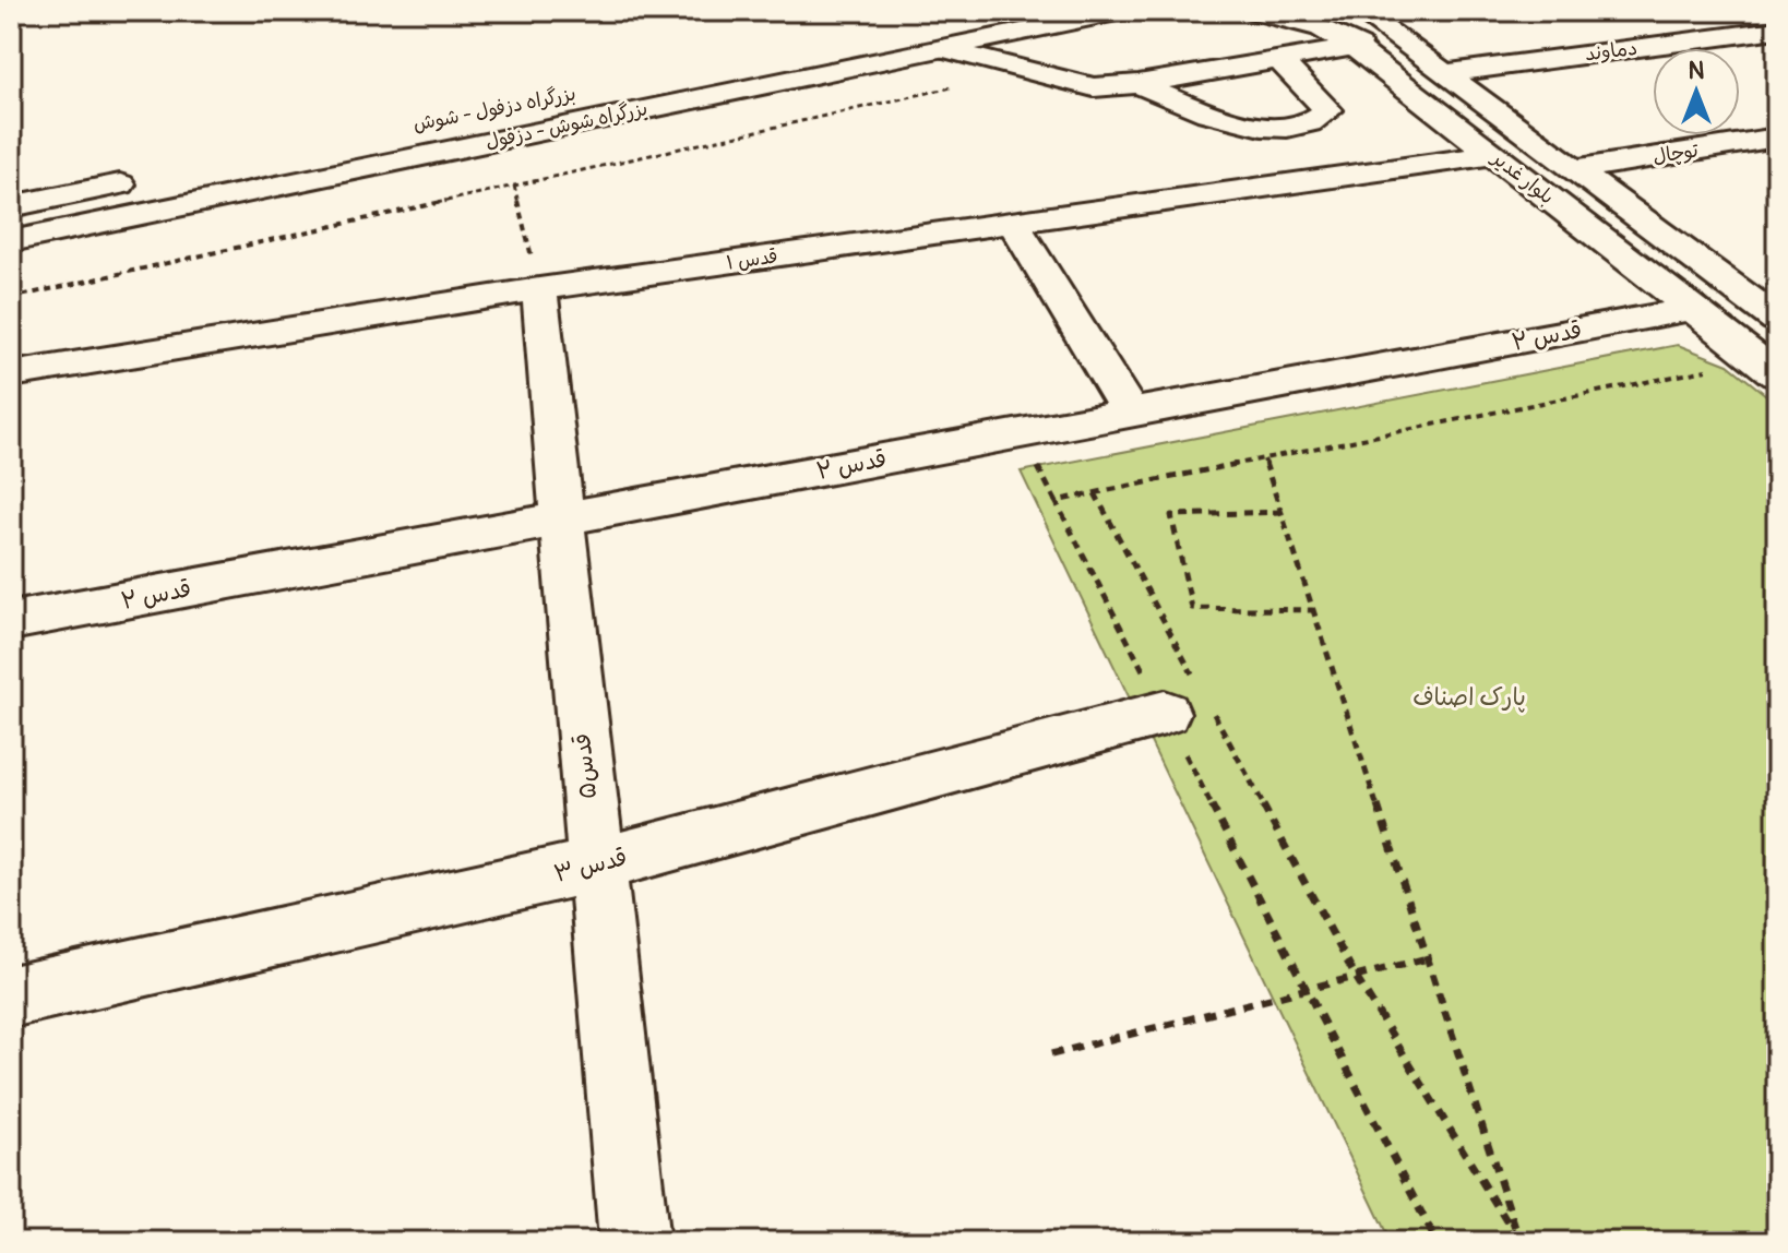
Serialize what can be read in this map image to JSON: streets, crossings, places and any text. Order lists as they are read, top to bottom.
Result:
{
  "streets": {
    "main road": [
      "دماوند",
      "بزرگراه شوش - دزفول",
      "توچال",
      "بلوار غدیر",
      "قدس ۱",
      "قدس ۲",
      "قدس۵",
      "قدس ۳"
    ]
  },
  "crossings": [
    ["دماوند", "بلوار غدیر"],
    ["توچال", "بلوار غدیر"],
    ["بلوار غدیر", "قدس ۱"],
    ["بلوار غدیر", "قدس ۲"],
    ["قدس ۱", "قدس۵"],
    ["قدس ۲", "قدس۵"],
    ["قدس۵", "قدس ۳"]
  ],
  "parks": ["پارک اصناف"],
  "north": "top"
}
